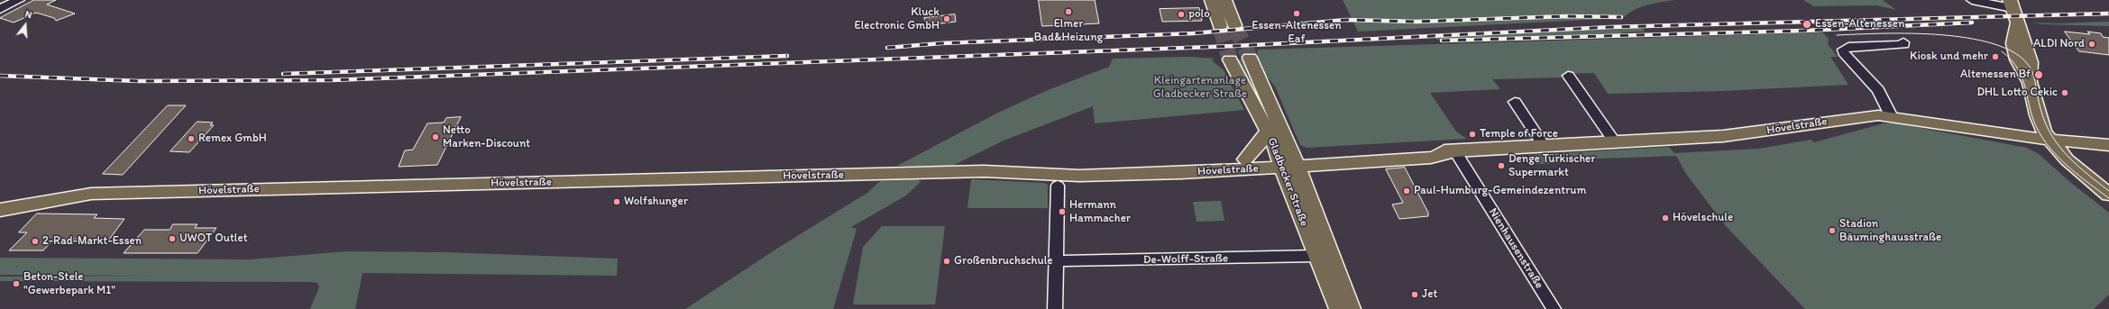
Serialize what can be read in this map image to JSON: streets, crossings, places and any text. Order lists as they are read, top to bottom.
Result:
{
  "streets": {
    "main road": ["Hövelstraße", "Gladbecker Straße"],
    "street": ["Nienhausenstraße", "De-Wolff-Straße"]
  },
  "crossings": [
    ["Hövelstraße", "Gladbecker Straße"],
    ["Hövelstraße", "Nienhausenstraße"],
    ["Gladbecker Straße", "De-Wolff-Straße"]
  ],
  "parks": ["Kleingartenanlage Gladbecker Straße"],
  "places": [
    "Elmer Bad&Heizung",
    "Essen-Altenessen Eaf",
    "polo",
    "Kluck Electronic GmbH",
    "Essen-Altenessen",
    "ALDI Nord",
    "Kiosk und mehr",
    "Altenessen Bf",
    "DHL Lotto Cekic",
    "Temple of Force",
    "Netto Marken-Discount",
    "Remex GmbH",
    "Denge Türkischer Supermarkt",
    "Paul-Humburg-Gemeindezentrum",
    "Wolfshunger",
    "Hermann Hammacher",
    "Hövelschule",
    "Stadion Bäuminghausstraße",
    "UWOT Outlet",
    "2-Rad-Markt-Essen",
    "Großenbruchschule",
    "Beton-Stele \"Gewerbepark M1\"",
    "Jet"
  ],
  "north": "top"
}
